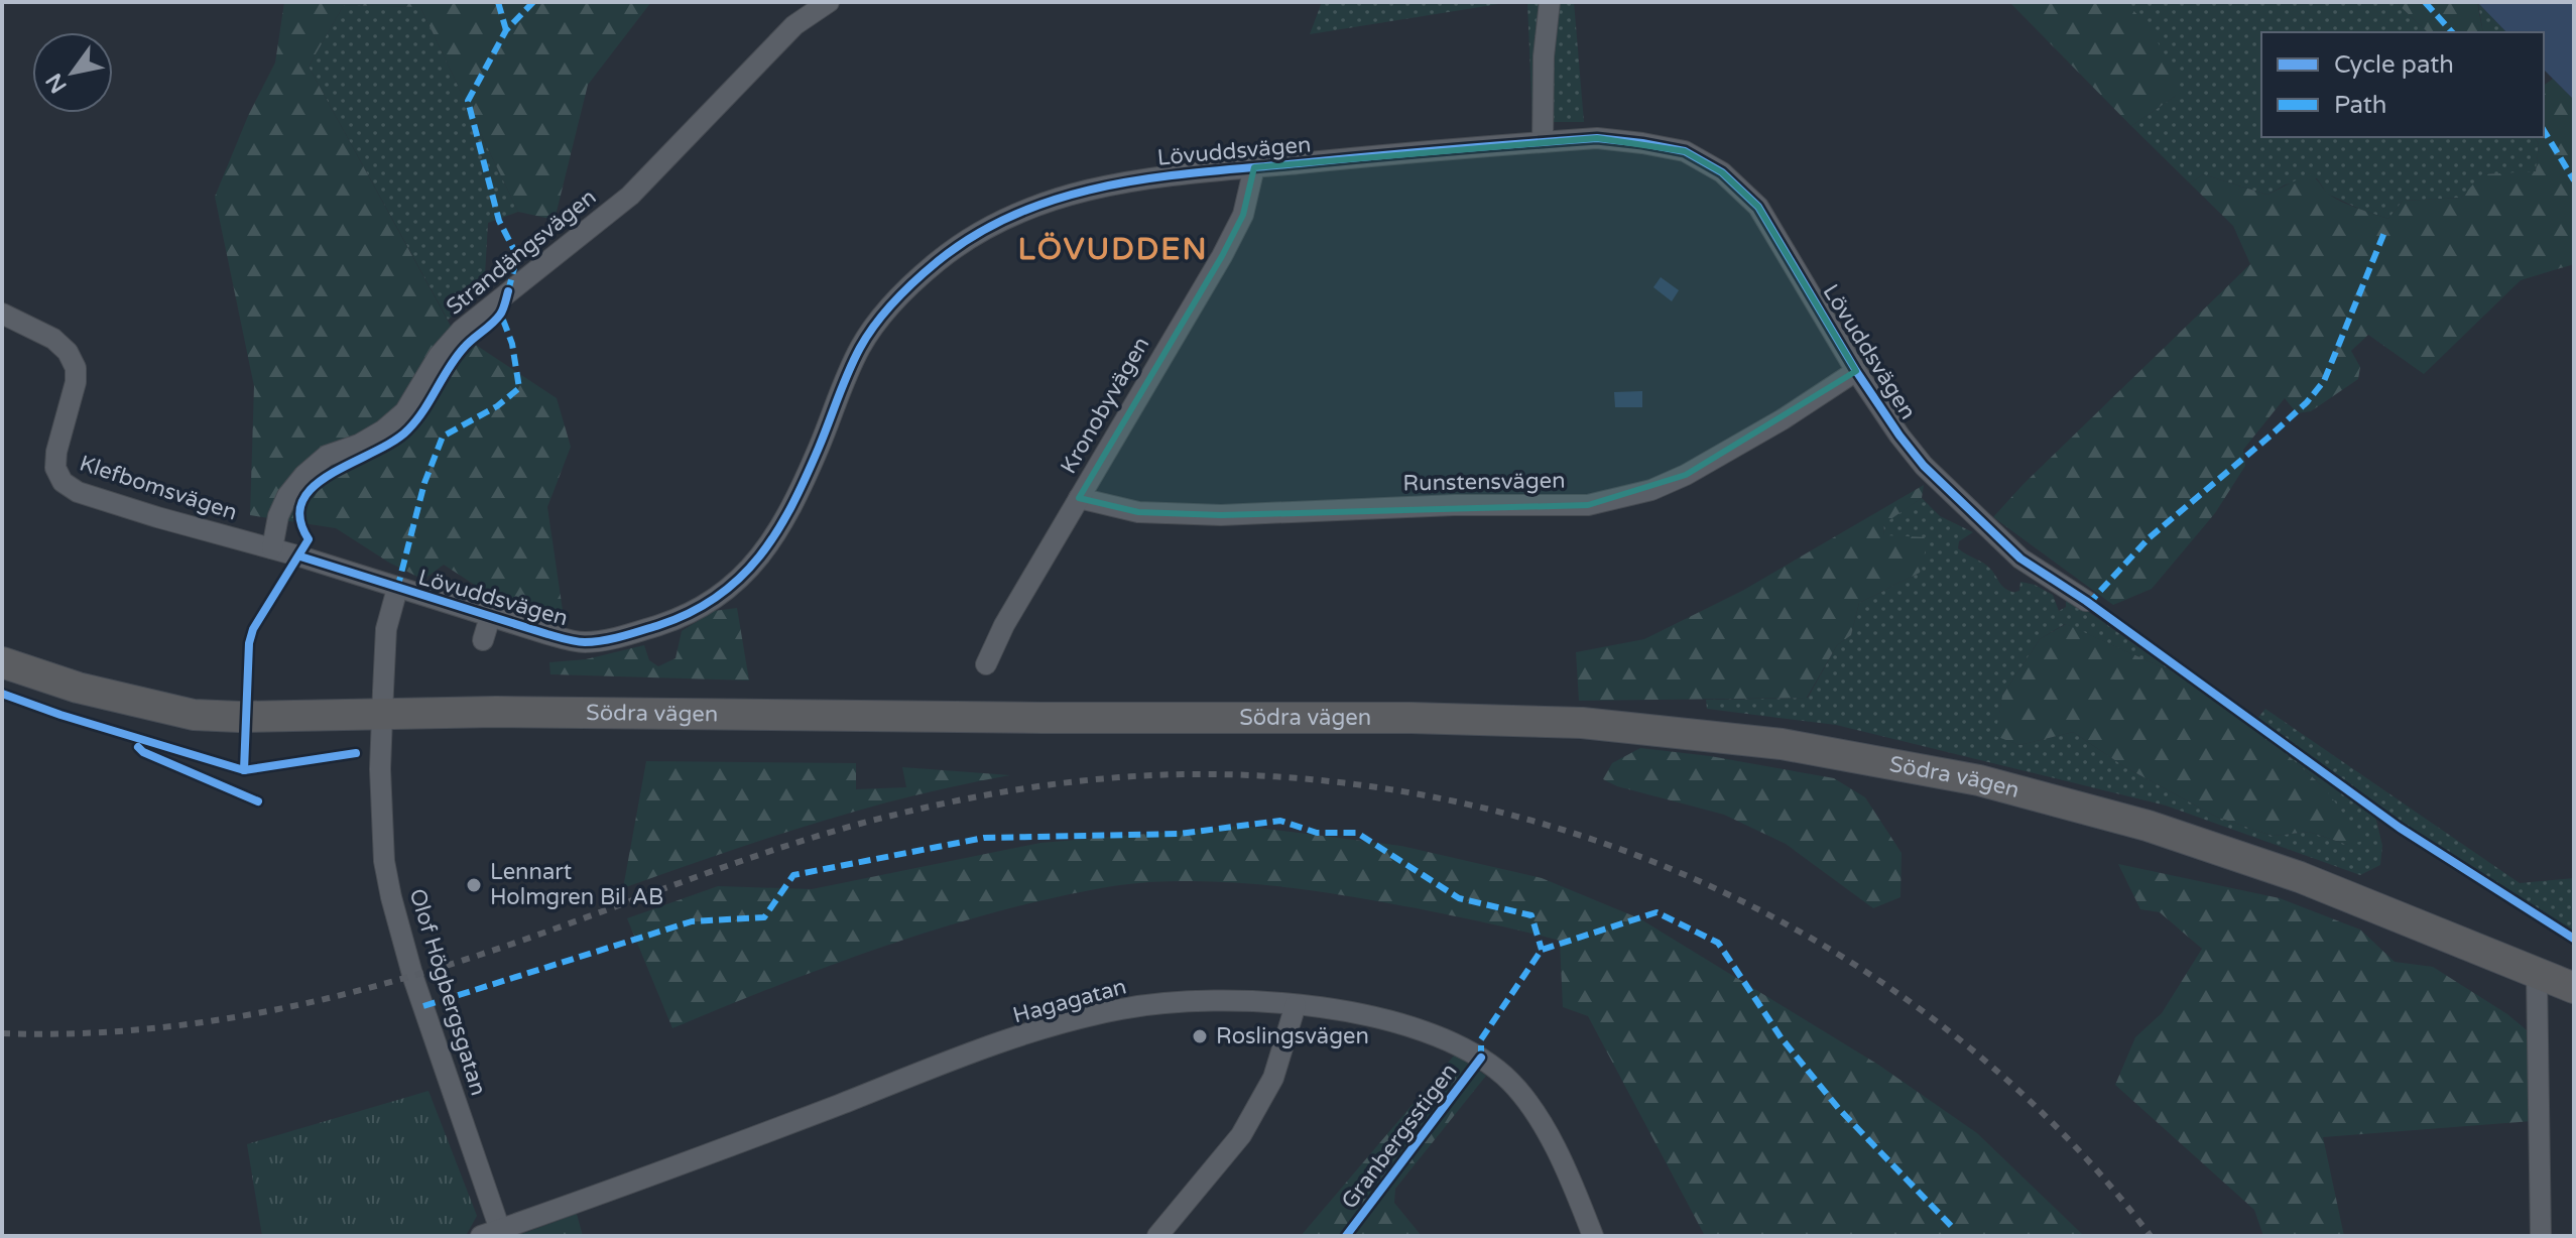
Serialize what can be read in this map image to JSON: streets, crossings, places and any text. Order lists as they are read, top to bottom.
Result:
{
  "streets": {
    "highway": ["Södra vägen"],
    "street": [
      "Lövuddsvägen",
      "Strandängsvägen",
      "Kronobyvägen",
      "Runstensvägen",
      "Klefbomsvägen",
      "Olof Högbergsgatan",
      "Hagagatan"
    ],
    "cycle path": ["Granbergsstigen"]
  },
  "crossings": [
    ["Lövuddsvägen", "Kronobyvägen"],
    ["Lövuddsvägen", "Runstensvägen"],
    ["Lövuddsvägen", "Klefbomsvägen"],
    ["Lövuddsvägen", "Södra vägen"],
    ["Lövuddsvägen", "Olof Högbergsgatan"],
    ["Strandängsvägen", "Klefbomsvägen"],
    ["Kronobyvägen", "Runstensvägen"],
    ["Södra vägen", "Olof Högbergsgatan"],
    ["Olof Högbergsgatan", "Hagagatan"]
  ],
  "districts": ["LÖVUDDEN"],
  "places": ["Lennart Holmgren Bil AB", "Roslingsvägen"],
  "legend": ["Cycle path", "Path"],
  "north": "bottom left"
}
